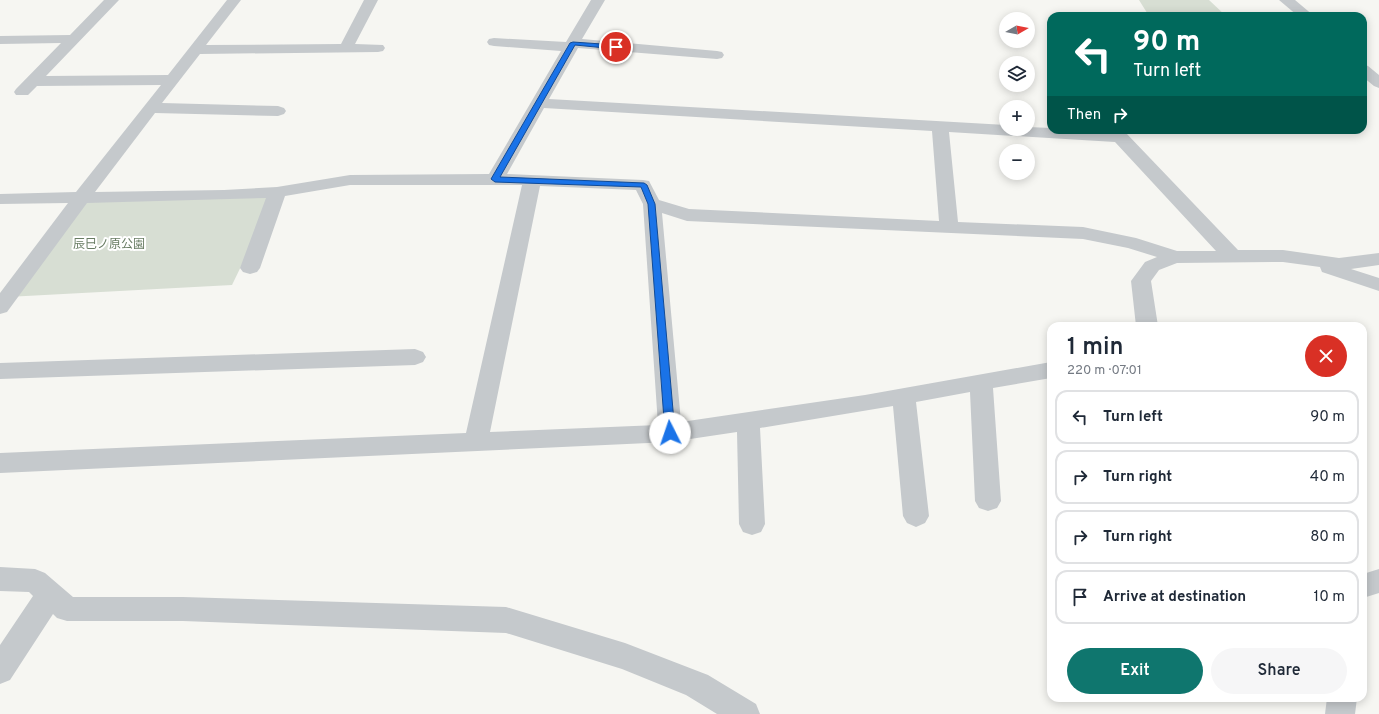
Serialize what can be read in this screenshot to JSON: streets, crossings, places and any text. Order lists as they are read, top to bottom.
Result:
{
  "parks": ["辰巳ノ原公園"],
  "north": "right",
  "page": {
    "map_buttons": ["+", "−"],
    "turn": ["90 m", "Turn left"],
    "then": "Then",
    "heading": ["1 min", "220 m · 07:01"],
    "list": [
      {
        "name": "Turn left",
        "value": "90 m"
      },
      {
        "name": "Turn right",
        "value": "40 m"
      },
      {
        "name": "Turn right",
        "value": "80 m"
      },
      {
        "name": "Arrive at destination",
        "value": "10 m"
      }
    ],
    "buttons": ["Exit", "Share"]
  }
}
